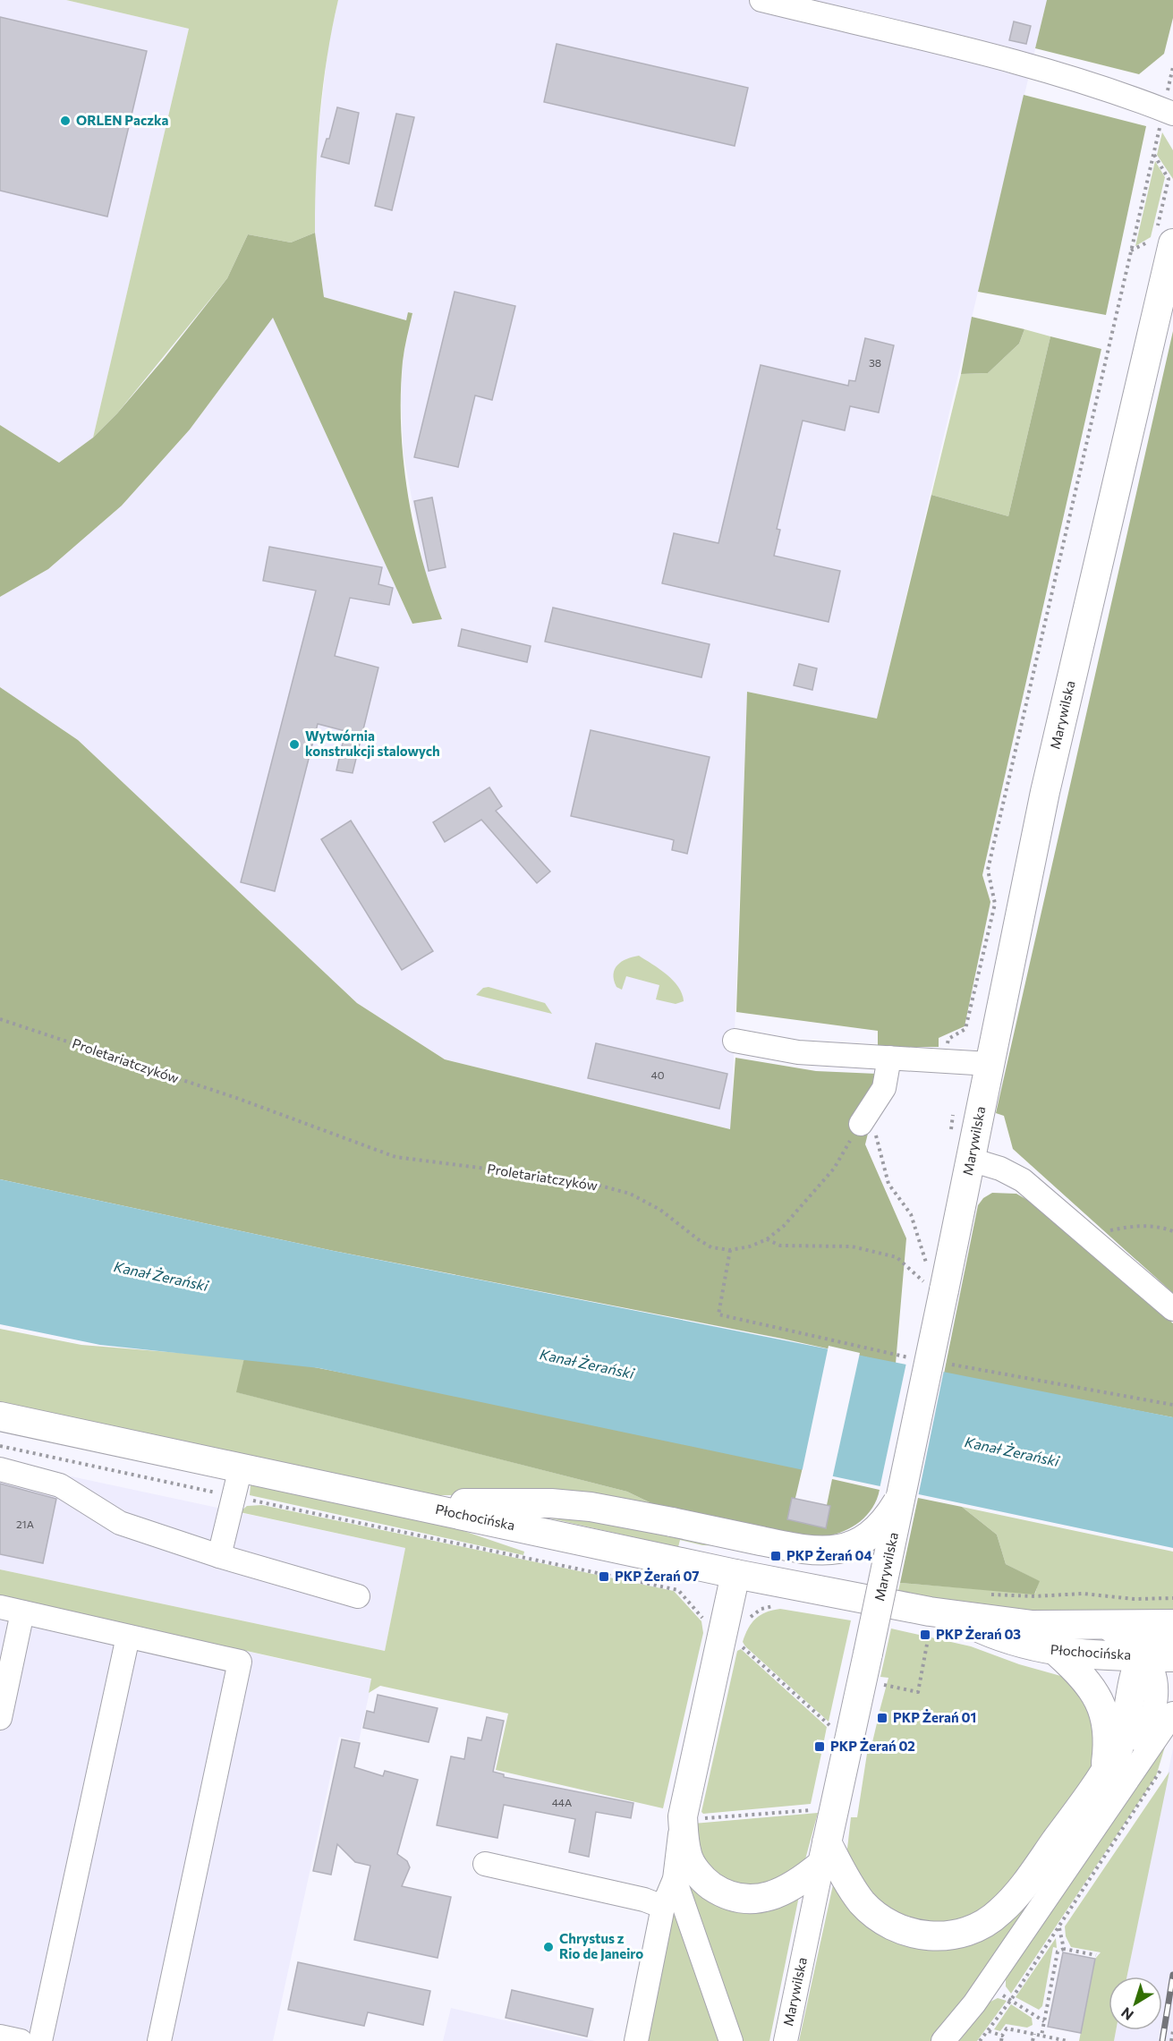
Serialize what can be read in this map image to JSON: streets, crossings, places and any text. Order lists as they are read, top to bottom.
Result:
{
  "streets": {
    "main road": ["Marywilska", "Płochocińska"],
    "path": ["Proletariatczyków"]
  },
  "water": ["Kanał Żerański"],
  "places": {
    "other": ["ORLEN Paczka", "Wytwórnia konstrukcji stalowych", "Chrystus z Rio de Janeiro"],
    "transit": [
      "PKP Żerań 04",
      "PKP Żerań 07",
      "PKP Żerań 03",
      "PKP Żerań 01",
      "PKP Żerań 02"
    ]
  },
  "house_numbers": [
    "38",
    "40",
    "21A",
    "44A"
  ],
  "north": "bottom left"
}
